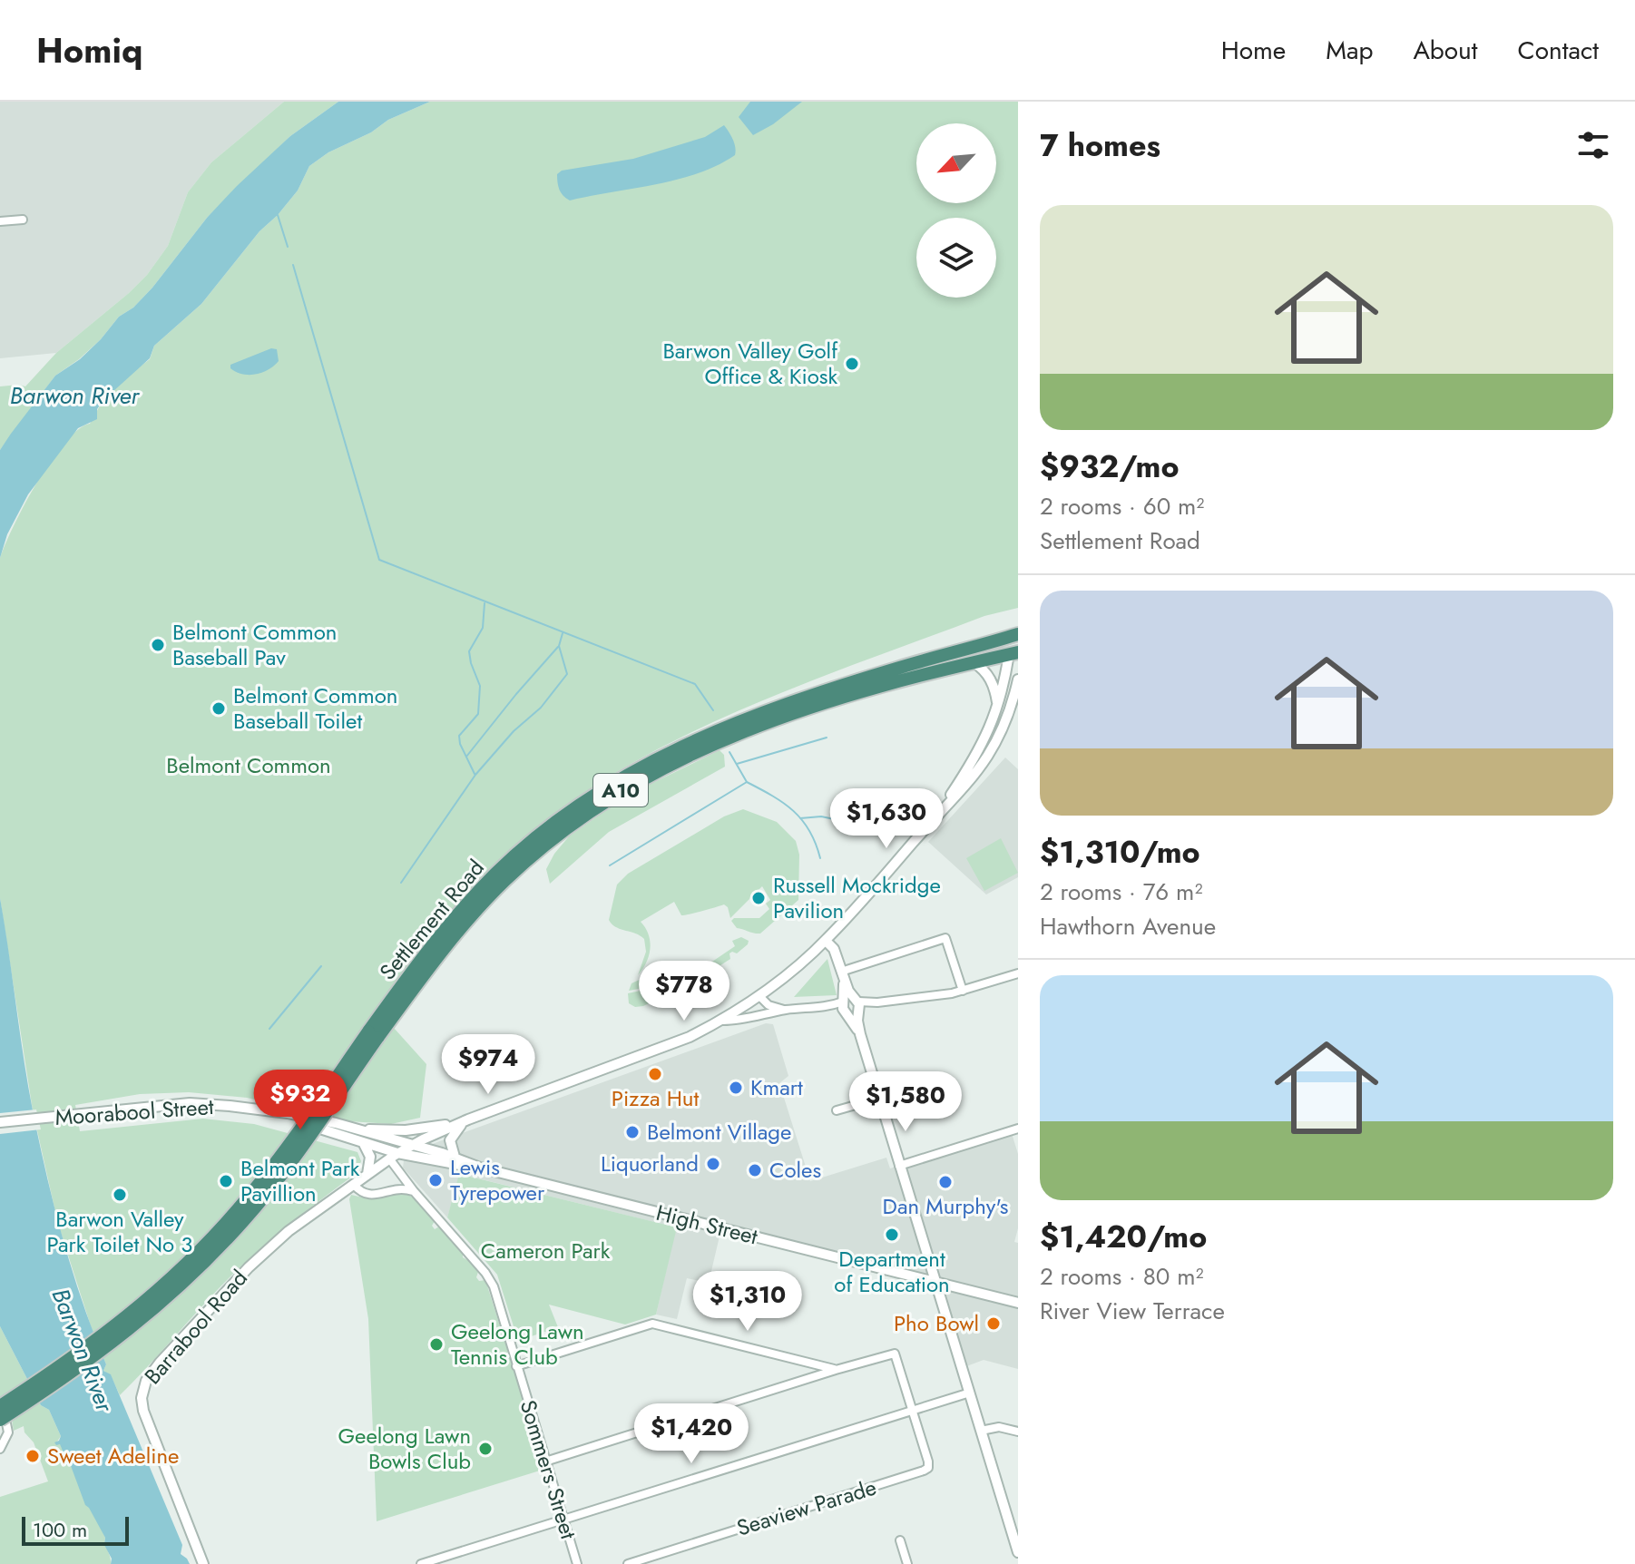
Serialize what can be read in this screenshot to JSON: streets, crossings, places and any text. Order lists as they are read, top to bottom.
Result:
{
  "streets": {
    "highway": ["A10", "Settlement Road"],
    "street": [
      "Moorabool Street",
      "High Street",
      "Barrabool Road",
      "Sommers Street",
      "Seaview Parade"
    ]
  },
  "crossings": [
    ["Moorabool Street", "High Street"],
    ["Moorabool Street", "Barrabool Road"],
    ["Moorabool Street", "Sommers Street"],
    ["High Street", "Barrabool Road"],
    ["High Street", "Sommers Street"],
    ["Barrabool Road", "Sommers Street"]
  ],
  "water": ["Barwon River"],
  "parks": ["Belmont Common", "Cameron Park"],
  "places": [
    "Barwon Valley Golf Office & Kiosk",
    "Belmont Common Baseball Pav",
    "Belmont Common Baseball Toilet",
    "Russell Mockridge Pavilion",
    "Pizza Hut",
    "Kmart",
    "Belmont Village",
    "Liquorland",
    "Coles",
    "Lewis Tyrepower",
    "Belmont Park Pavillion",
    "Dan Murphy's",
    "Barwon Valley Park Toilet No 3",
    "Department of Education",
    "Pho Bowl",
    "Geelong Lawn Tennis Club",
    "Geelong Lawn Bowls Club",
    "Sweet Adeline"
  ],
  "scale_bar": "100 m",
  "north": "bottom left",
  "page": {
    "header": "Homiq",
    "nav": [
      "Home",
      "Map",
      "About",
      "Contact"
    ],
    "heading": "7 homes",
    "list": [
      {
        "name": "$932/mo",
        "note": "2 rooms · 60 m² · Settlement Road"
      },
      {
        "name": "$1,310/mo",
        "note": "2 rooms · 76 m² · Hawthorn Avenue"
      },
      {
        "name": "$1,420/mo",
        "note": "2 rooms · 80 m² · River View Terrace"
      }
    ],
    "price": [
      "$1,630",
      "$778",
      "$974",
      "$932",
      "$1,580",
      "$1,310",
      "$1,420"
    ],
    "scale": "100 m"
  }
}
